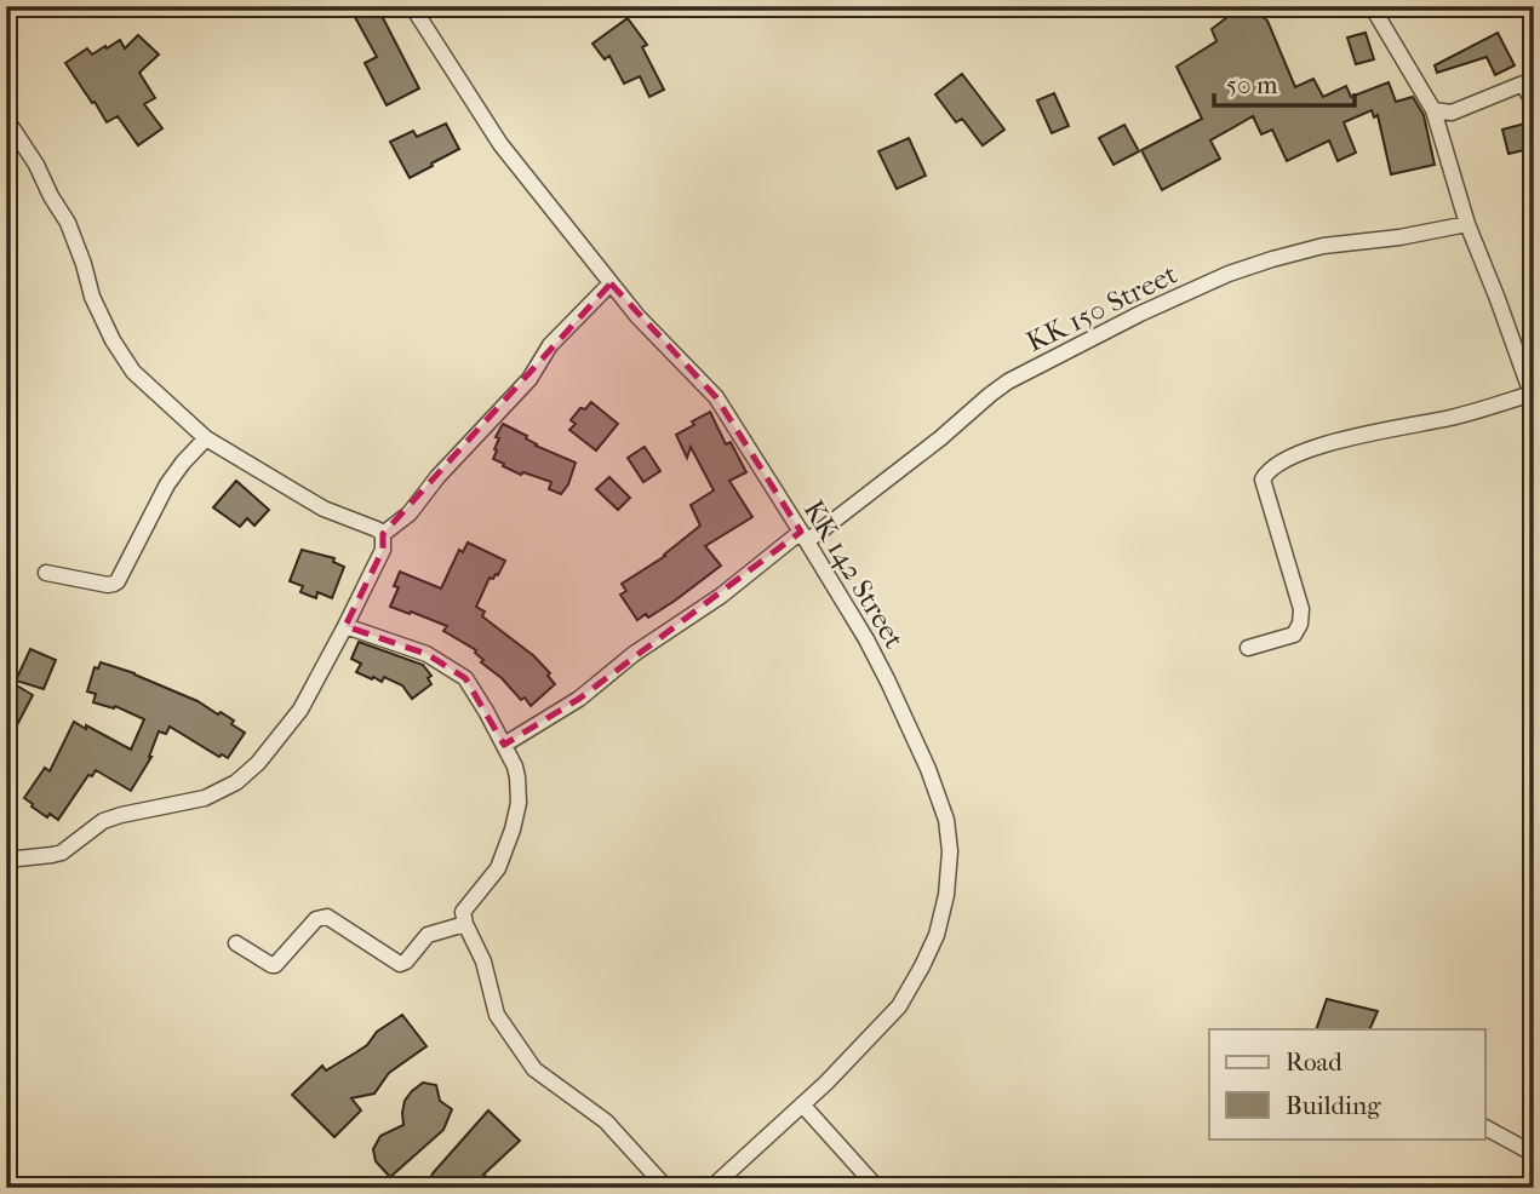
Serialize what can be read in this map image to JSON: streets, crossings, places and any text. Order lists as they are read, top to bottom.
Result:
{
  "streets": {
    "street": ["KK 150 Street", "KK 142 Street"]
  },
  "crossings": [
    ["KK 150 Street", "KK 142 Street"]
  ],
  "legend": ["Road", "Building"],
  "scale_bar": "50 m"
}
